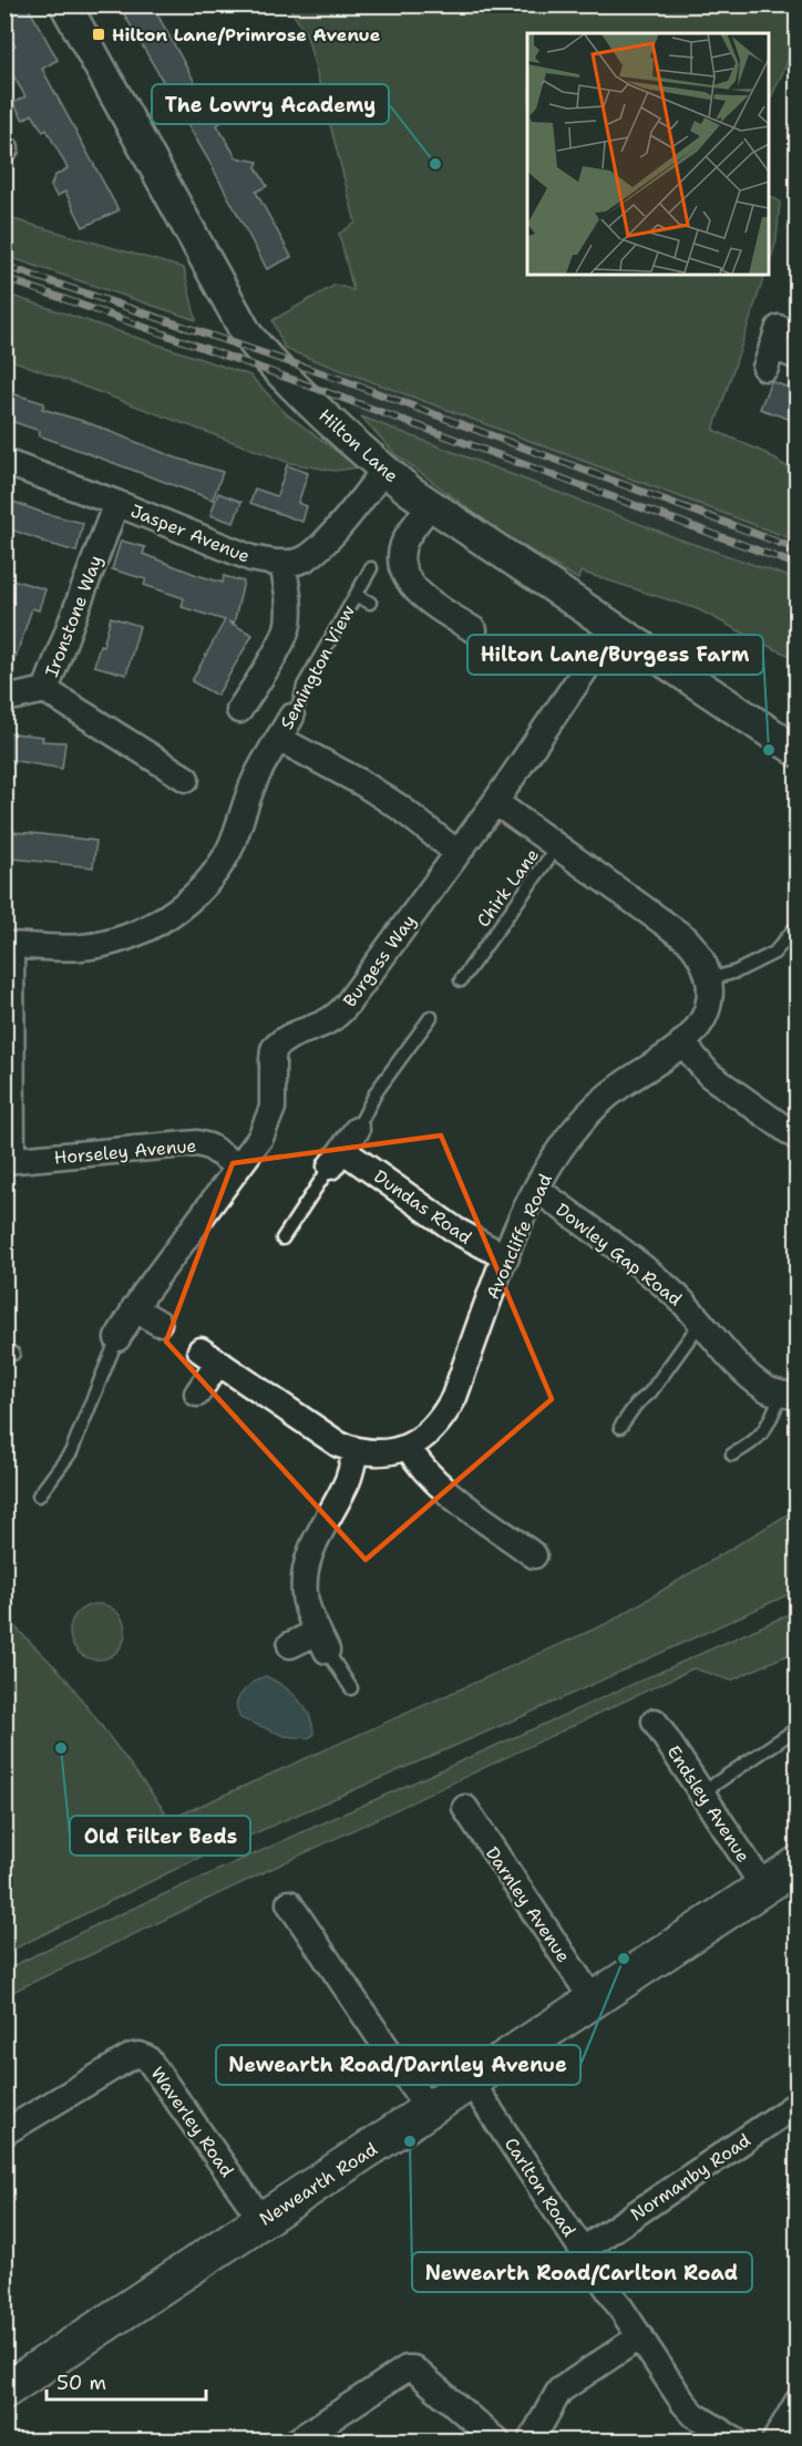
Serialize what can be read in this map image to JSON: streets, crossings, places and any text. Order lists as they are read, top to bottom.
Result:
{
  "streets": {
    "main road": ["Newearth Road"],
    "street": [
      "Hilton Lane",
      "Jasper Avenue",
      "Ironstone Way",
      "Semington View",
      "Burgess Way",
      "Horseley Avenue",
      "Dundas Road",
      "Avoncliffe Road",
      "Dowley Gap Road",
      "Endsley Avenue",
      "Darnley Avenue",
      "Waverley Road",
      "Normanby Road",
      "Carlton Road"
    ],
    "lane": ["Chirk Lane"]
  },
  "crossings": [
    ["Hilton Lane", "Jasper Avenue"],
    ["Hilton Lane", "Burgess Way"],
    ["Jasper Avenue", "Ironstone Way"],
    ["Semington View", "Burgess Way"],
    ["Burgess Way", "Horseley Avenue"],
    ["Dundas Road", "Avoncliffe Road"],
    ["Avoncliffe Road", "Dowley Gap Road"],
    ["Endsley Avenue", "Newearth Road"],
    ["Darnley Avenue", "Newearth Road"],
    ["Waverley Road", "Newearth Road"],
    ["Normanby Road", "Carlton Road"],
    ["Newearth Road", "Carlton Road"]
  ],
  "places": {
    "transit": ["Hilton Lane/Primrose Avenue"],
    "other": [
      "The Lowry Academy",
      "Hilton Lane/Burgess Farm",
      "Old Filter Beds",
      "Newearth Road/Darnley Avenue",
      "Newearth Road/Carlton Road"
    ]
  },
  "scale_bar": "50 m"
}
